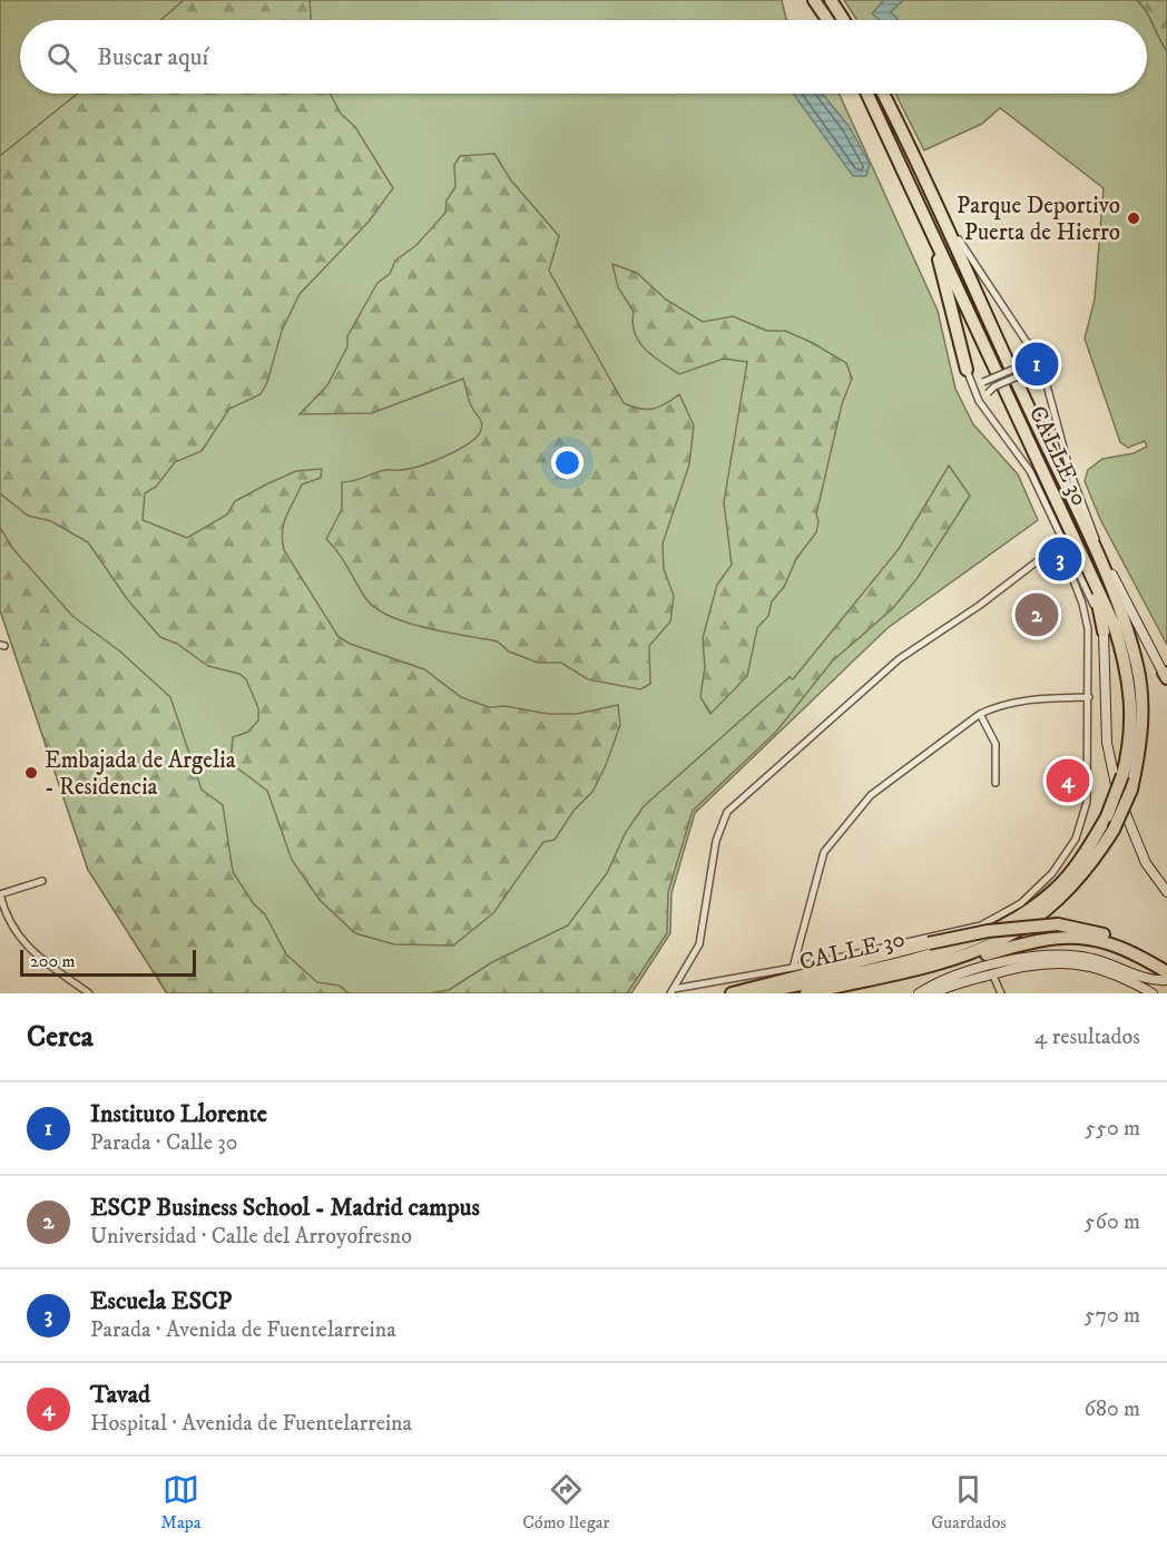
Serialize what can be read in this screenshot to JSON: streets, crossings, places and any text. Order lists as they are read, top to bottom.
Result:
{
  "streets": {
    "highway": ["CALLE 30"]
  },
  "places": ["Parque Deportivo Puerta de Hierro", "Embajada de Argelia - Residencia"],
  "scale_bar": "200 m",
  "page": {
    "search": "Buscar aquí",
    "pins": [
      "1",
      "3",
      "2",
      "4"
    ],
    "scale": "200 m",
    "heading": ["Cerca", "4 resultados"],
    "list": [
      {
        "mark": "1",
        "name": "Instituto Llorente",
        "note": "Parada · Calle 30",
        "value": "550 m"
      },
      {
        "mark": "2",
        "name": "ESCP Business School - Madrid campus",
        "note": "Universidad · Calle del Arroyofresno",
        "value": "560 m"
      },
      {
        "mark": "3",
        "name": "Escuela ESCP",
        "note": "Parada · Avenida de Fuentelarreina",
        "value": "570 m"
      },
      {
        "mark": "4",
        "name": "Tavad",
        "note": "Hospital · Avenida de Fuentelarreina",
        "value": "680 m"
      }
    ],
    "nav": ["Mapa", "Cómo llegar", "Guardados"]
  }
}
